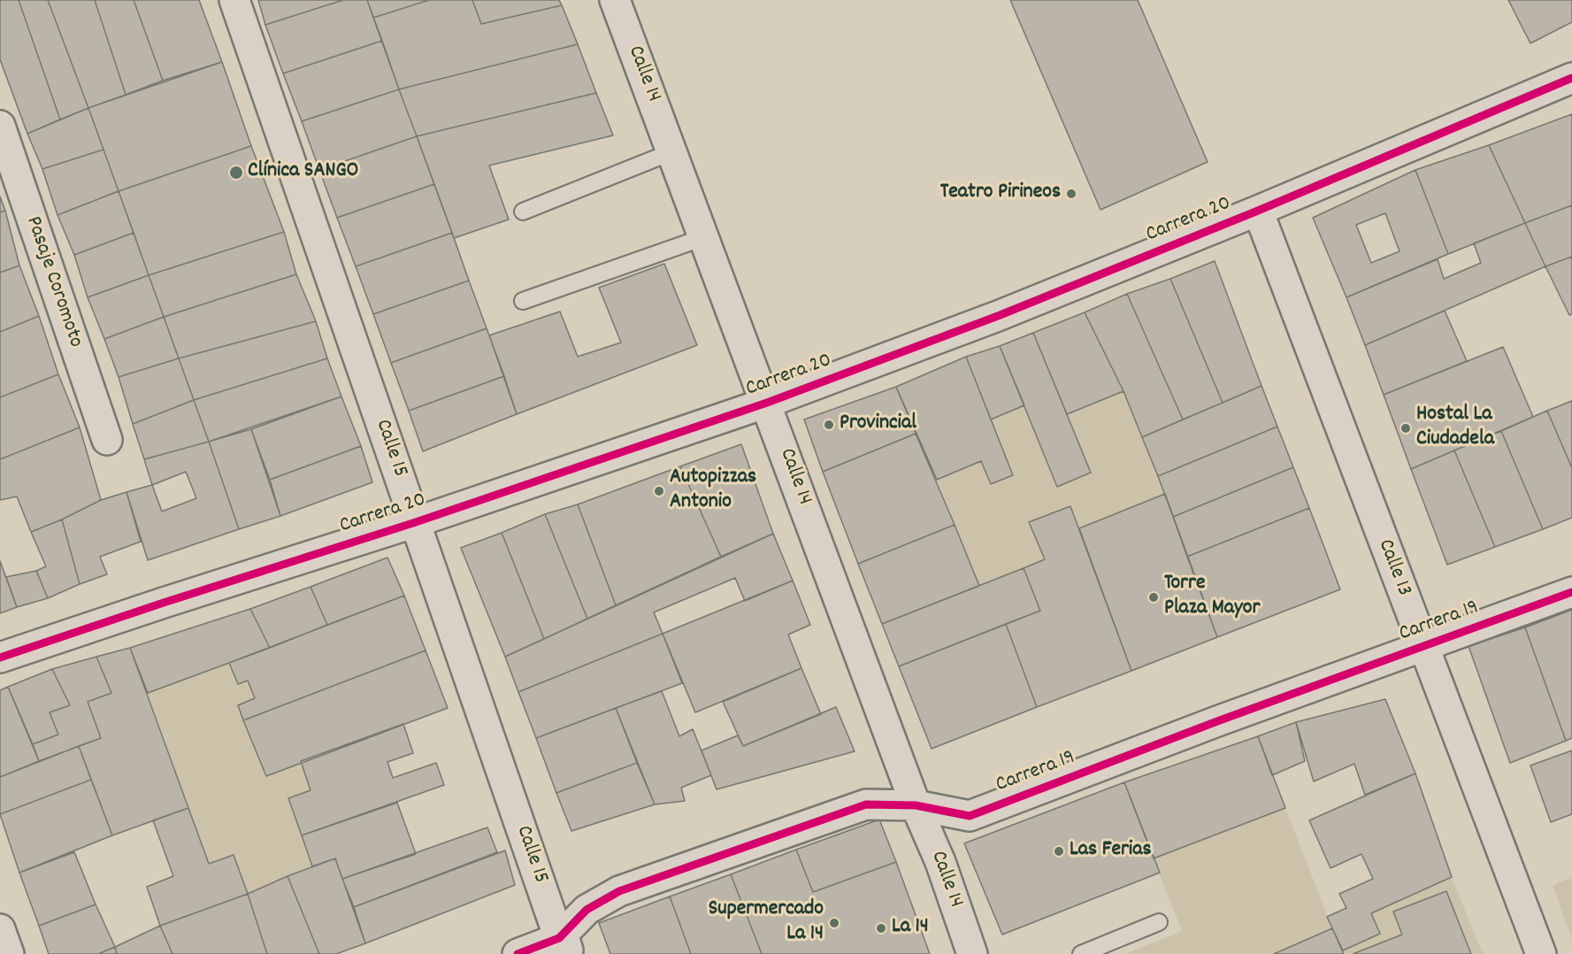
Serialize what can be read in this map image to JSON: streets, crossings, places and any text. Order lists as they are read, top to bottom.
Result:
{
  "streets": {
    "street": [
      "Calle 14",
      "Carrera 20",
      "Pasaje Coromoto",
      "Calle 15",
      "Calle 13",
      "Carrera 19"
    ]
  },
  "crossings": [
    ["Calle 14", "Carrera 20"],
    ["Calle 14", "Carrera 19"],
    ["Carrera 20", "Calle 15"],
    ["Carrera 20", "Calle 13"],
    ["Calle 15", "Carrera 19"],
    ["Calle 13", "Carrera 19"]
  ],
  "places": [
    "Clínica SANGO",
    "Teatro Pirineos",
    "Provincial",
    "Hostal La Ciudadela",
    "Autopizzas Antonio",
    "Torre Plaza Mayor",
    "Las Ferias",
    "Supermercado La 14",
    "La 14"
  ]
}
